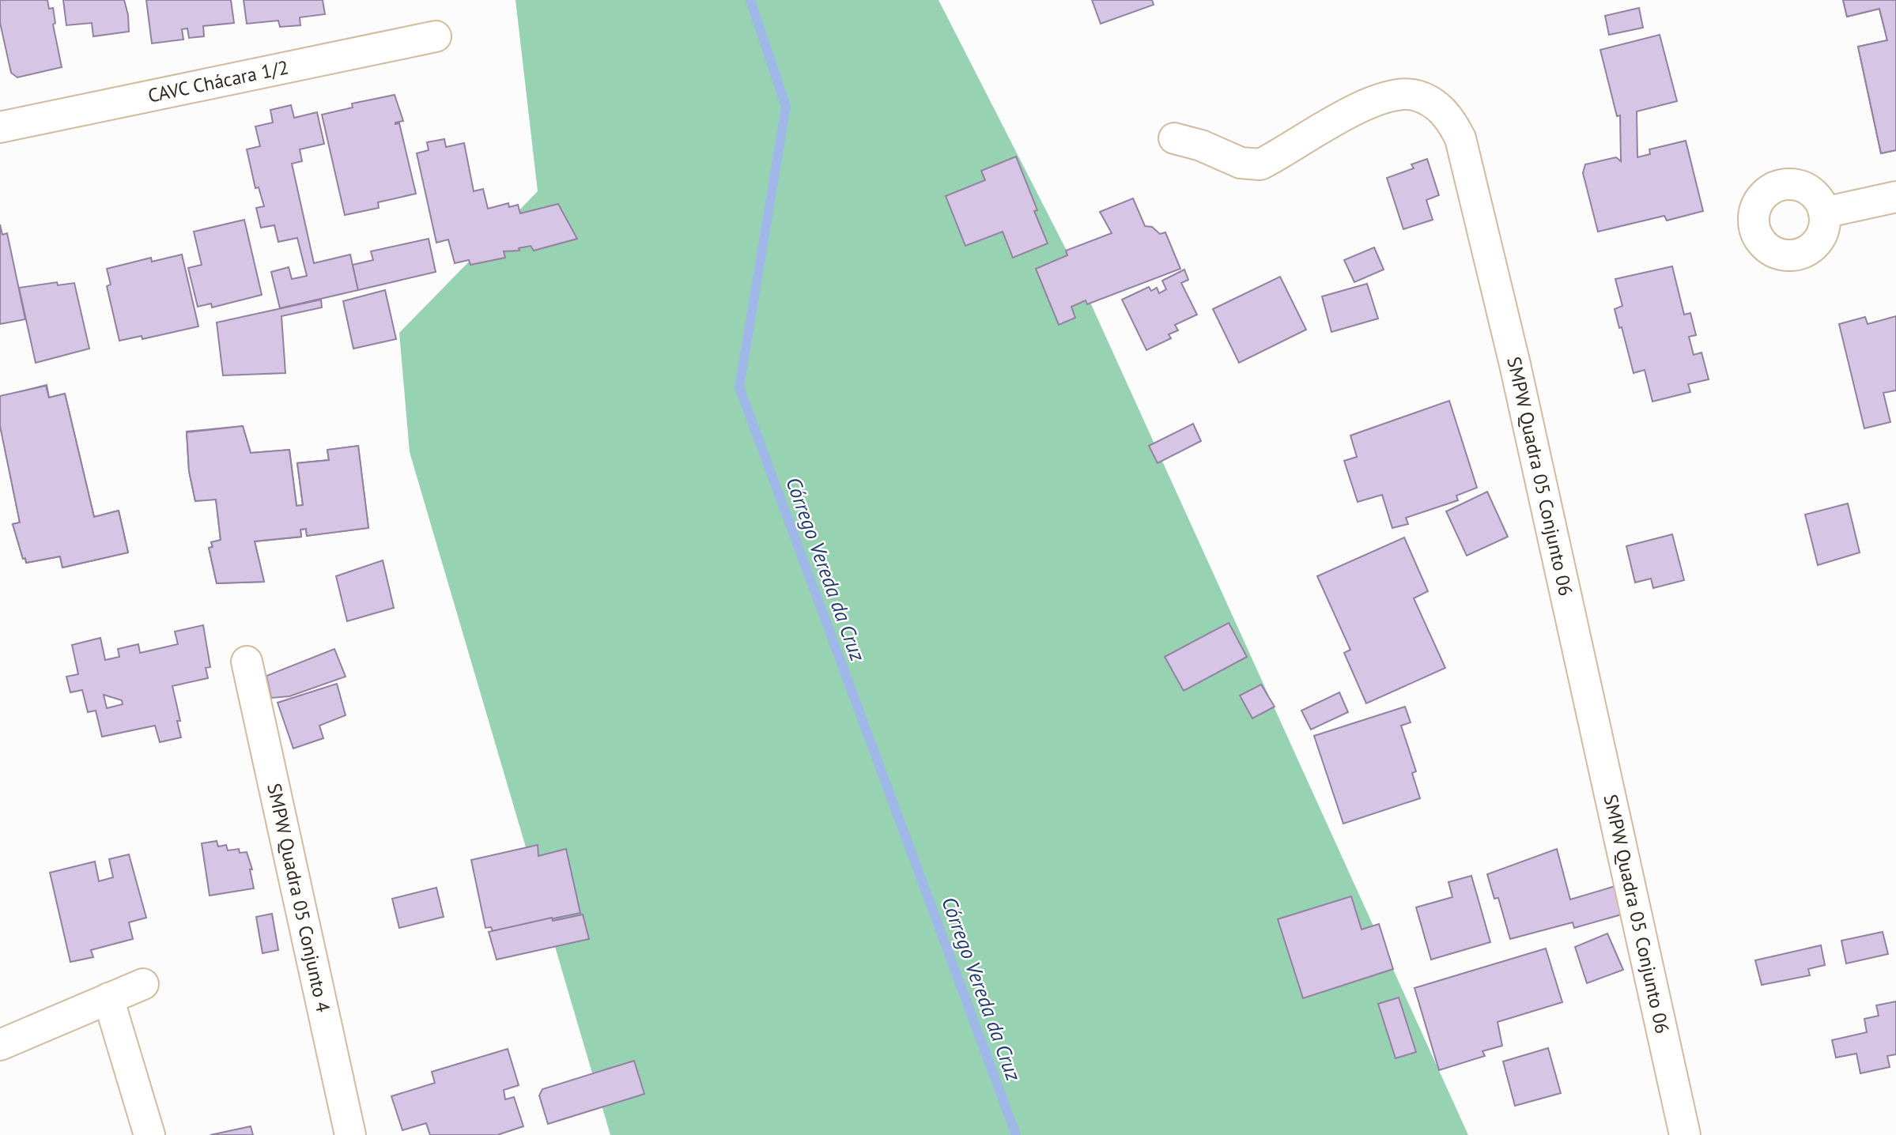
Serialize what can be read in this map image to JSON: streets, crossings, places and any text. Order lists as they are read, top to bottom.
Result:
{
  "streets": {
    "street": ["CAVC Chácara 1/2", "SMPW Quadra 05 Conjunto 06", "SMPW Quadra 05 Conjunto 4"]
  },
  "water": ["Córrego Vereda da Cruz"]
}
